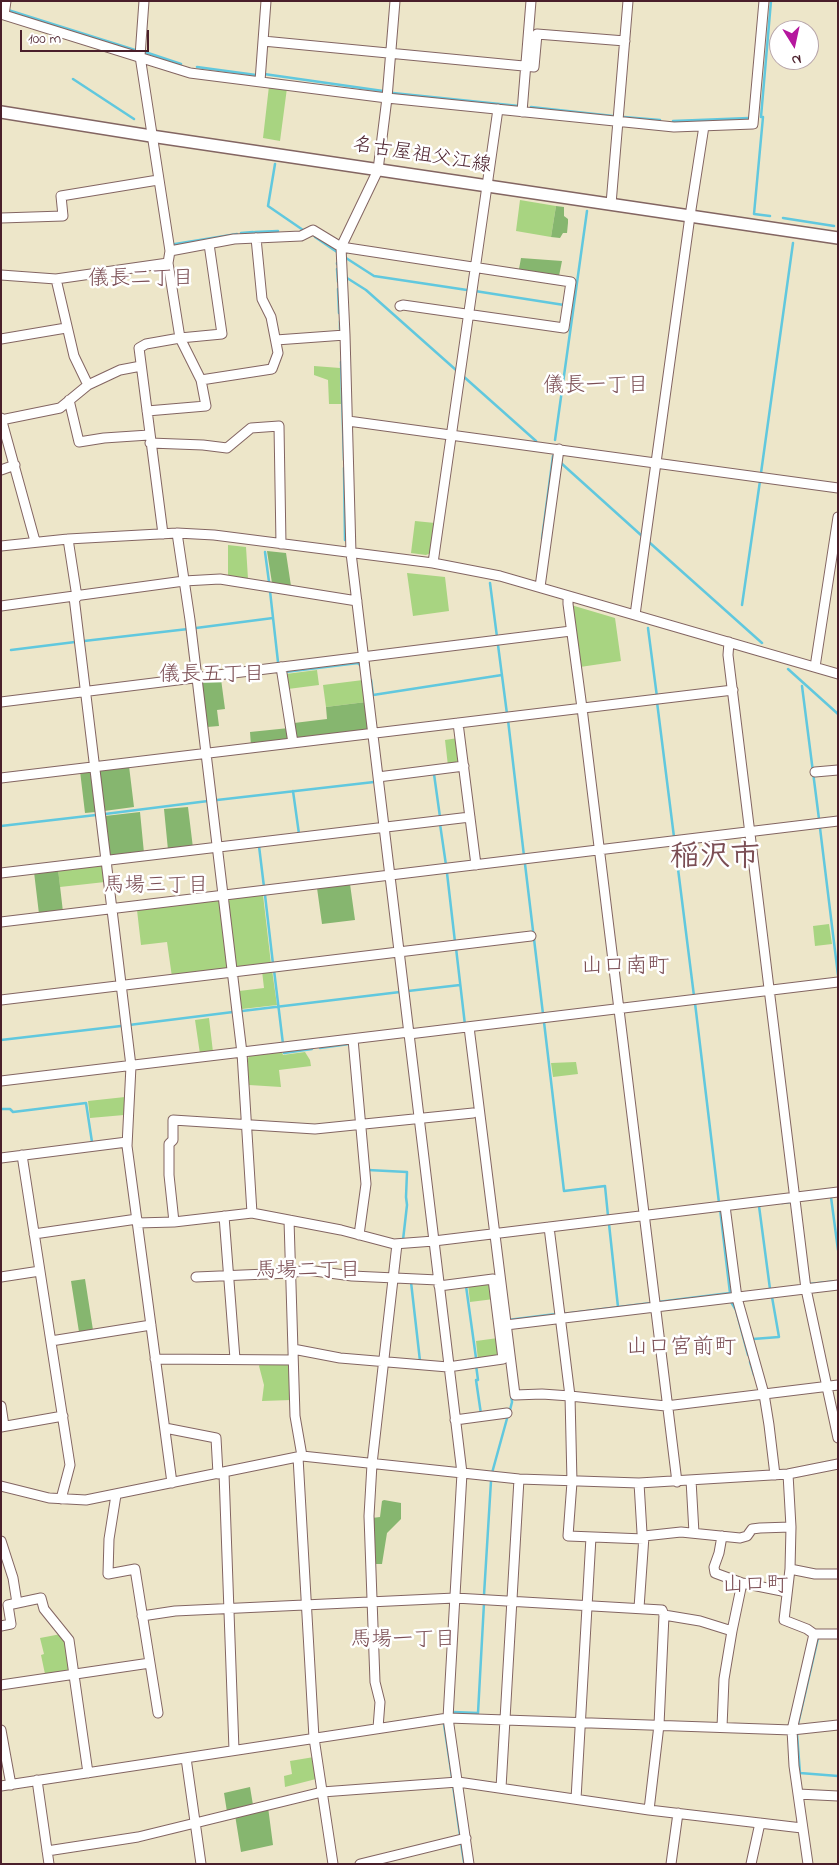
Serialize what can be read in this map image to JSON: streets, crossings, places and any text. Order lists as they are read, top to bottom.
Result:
{
  "streets": {
    "main road": ["名古屋祖父江線"]
  },
  "districts": [
    "儀長二丁目",
    "儀長一丁目",
    "儀長五丁目",
    "稲沢市",
    "馬場三丁目",
    "山口南町",
    "馬場二丁目",
    "山口宮前町",
    "山口町",
    "馬場一丁目"
  ],
  "scale_bar": "100 m",
  "north": "bottom"
}
